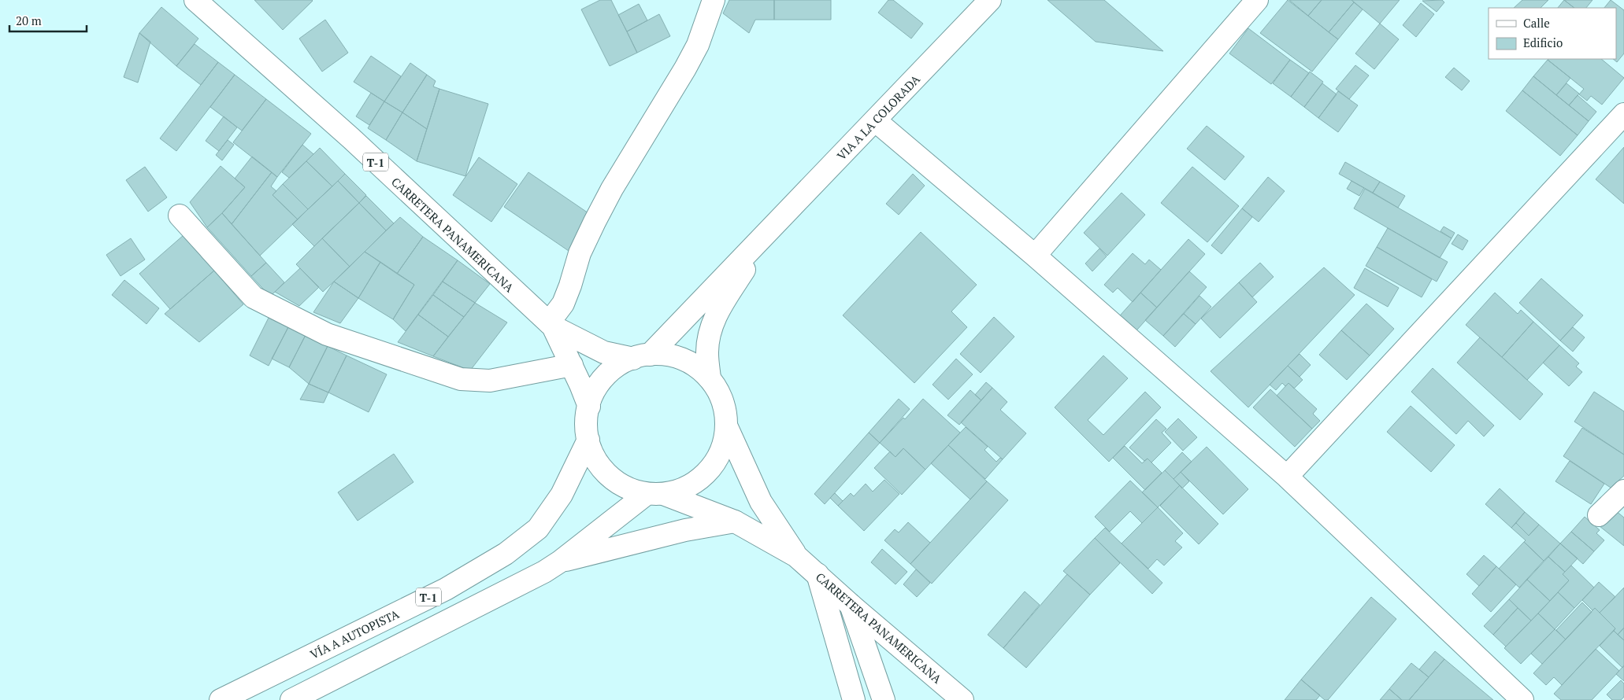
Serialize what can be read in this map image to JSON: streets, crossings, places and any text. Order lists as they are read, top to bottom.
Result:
{
  "streets": {
    "main road": [
      "VIA A LA COLORADA",
      "T-1",
      "CARRETERA PANAMERICANA",
      "VÍA A AUTOPISTA"
    ]
  },
  "crossings": [
    ["VIA A LA COLORADA", "T-1"],
    ["VIA A LA COLORADA", "CARRETERA PANAMERICANA"],
    ["VIA A LA COLORADA", "VÍA A AUTOPISTA"],
    ["T-1", "CARRETERA PANAMERICANA"],
    ["T-1", "VÍA A AUTOPISTA"],
    ["CARRETERA PANAMERICANA", "VÍA A AUTOPISTA"]
  ],
  "legend": ["Calle", "Edificio"],
  "scale_bar": "20 m"
}
